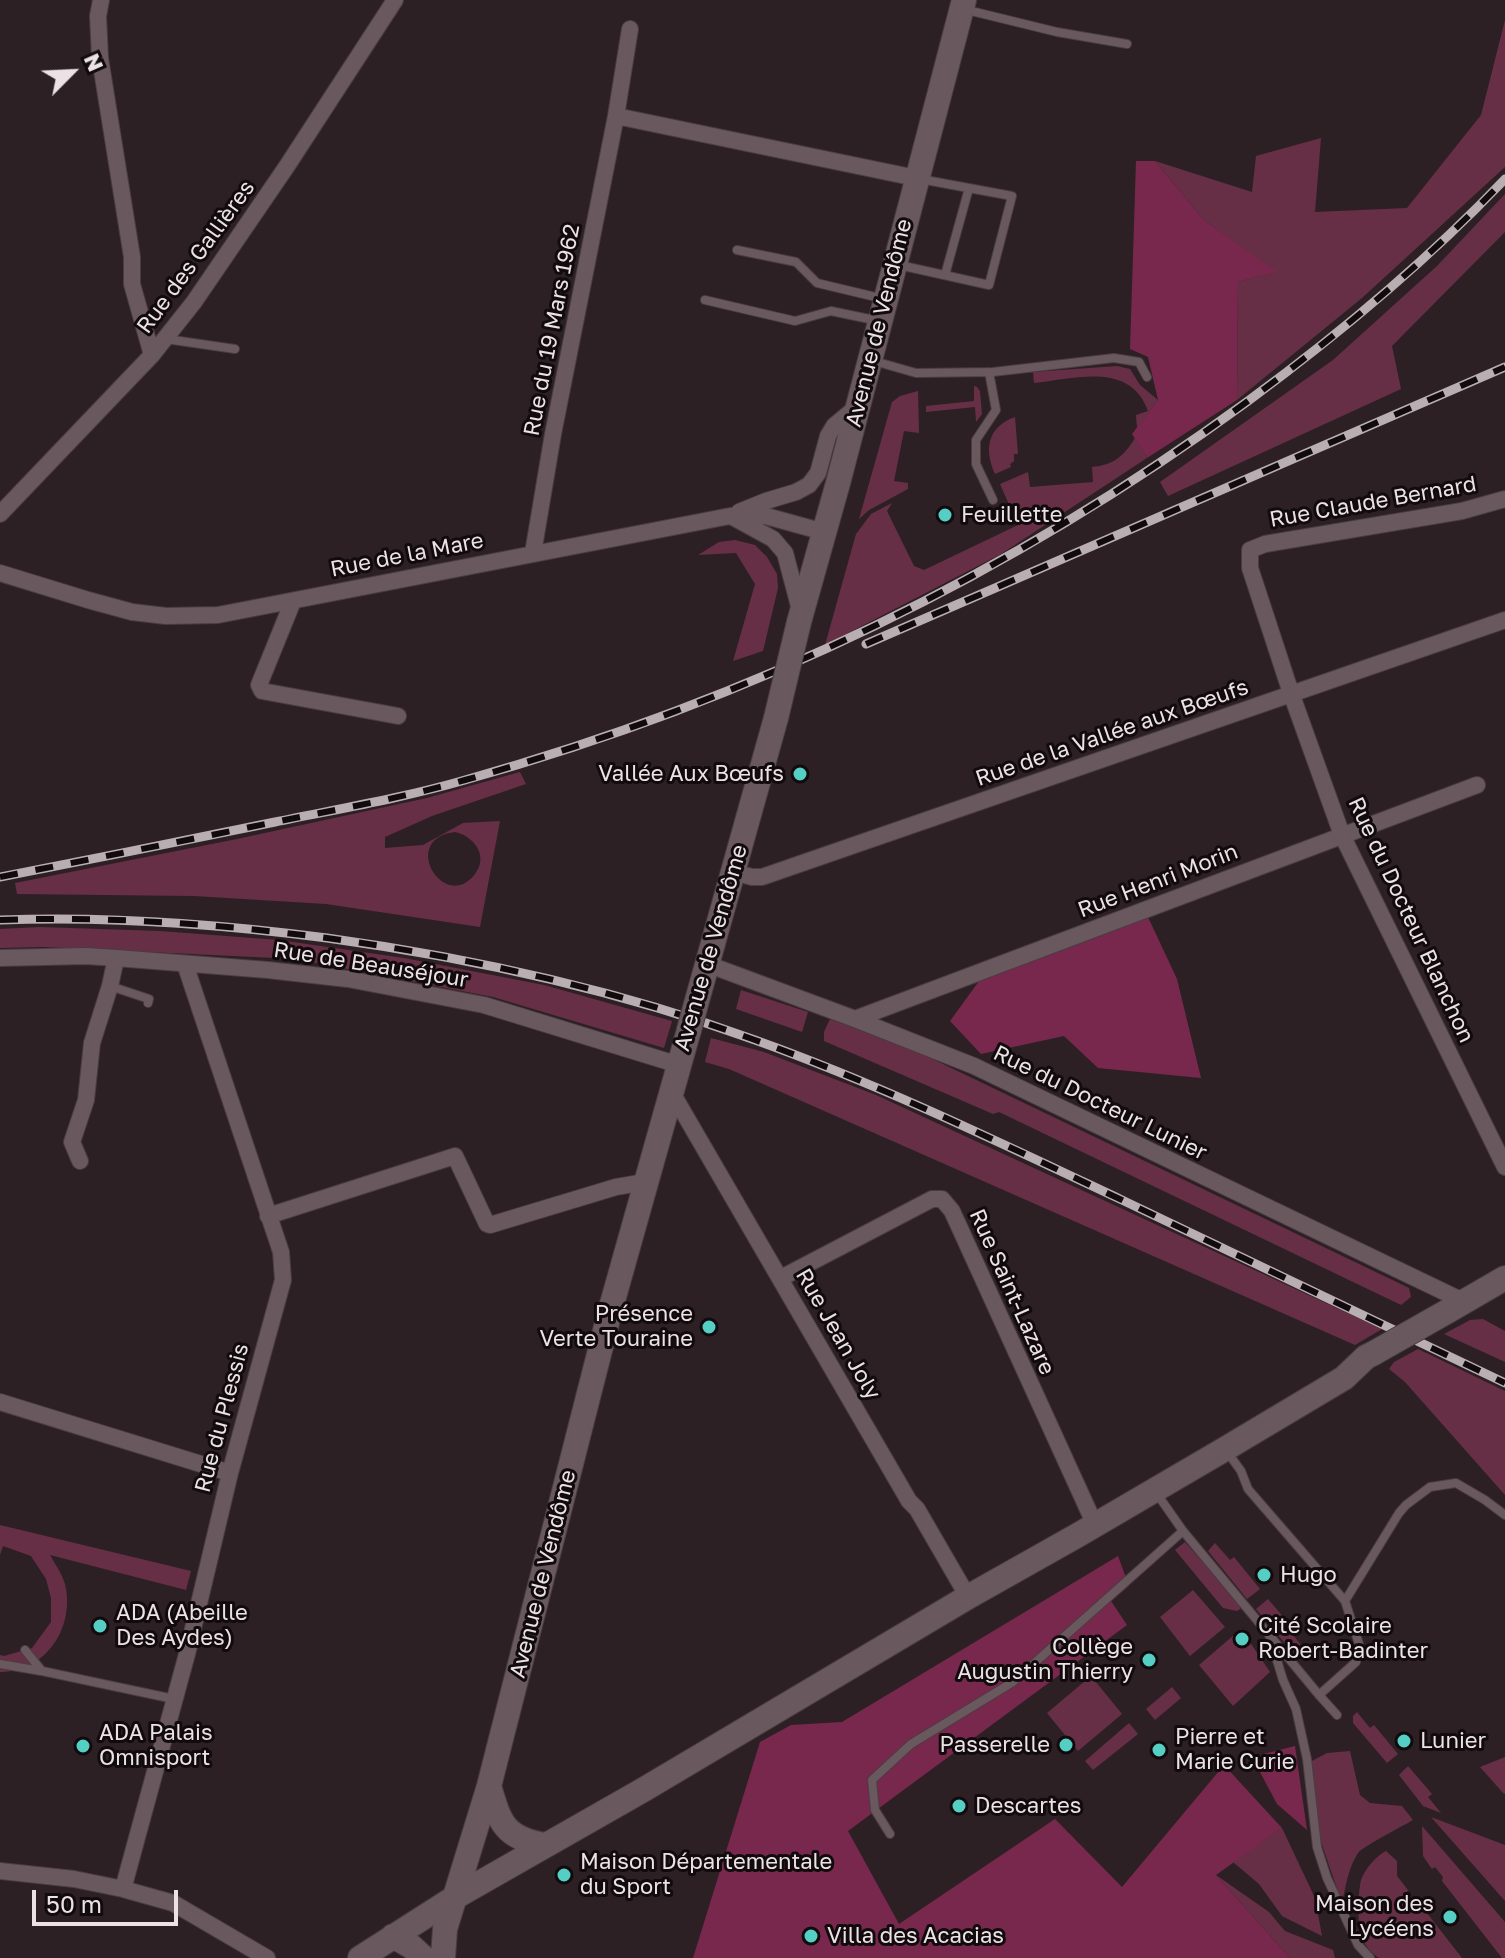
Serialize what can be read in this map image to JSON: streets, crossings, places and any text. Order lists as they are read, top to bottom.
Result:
{
  "streets": {
    "main road": ["Avenue de Vendôme"],
    "street": [
      "Rue des Gallières",
      "Rue du 19 Mars 1962",
      "Rue Claude Bernard",
      "Rue de la Mare",
      "Rue de la Vallée aux Bœufs",
      "Rue Henri Morin",
      "Rue du Docteur Blanchon",
      "Rue de Beauséjour",
      "Rue du Docteur Lunier",
      "Rue Saint-Lazare",
      "Rue Jean Joly",
      "Rue du Plessis"
    ]
  },
  "crossings": [
    ["Avenue de Vendôme", "Rue de la Mare"],
    ["Avenue de Vendôme", "Rue de la Vallée aux Bœufs"],
    ["Avenue de Vendôme", "Rue de Beauséjour"],
    ["Avenue de Vendôme", "Rue du Docteur Lunier"],
    ["Avenue de Vendôme", "Rue Jean Joly"],
    ["Rue du 19 Mars 1962", "Rue de la Mare"],
    ["Rue Claude Bernard", "Rue du Docteur Blanchon"],
    ["Rue de la Vallée aux Bœufs", "Rue du Docteur Blanchon"],
    ["Rue Henri Morin", "Rue du Docteur Blanchon"],
    ["Rue Henri Morin", "Rue du Docteur Lunier"],
    ["Rue de Beauséjour", "Rue du Plessis"],
    ["Rue Saint-Lazare", "Rue Jean Joly"]
  ],
  "places": [
    "Feuillette",
    "Vallée Aux Bœufs",
    "Présence Verte Touraine",
    "Hugo",
    "ADA (Abeille Des Aydes)",
    "Cité Scolaire Robert-Badinter",
    "Collège Augustin Thierry",
    "Lunier",
    "Passerelle",
    "ADA Palais Omnisport",
    "Pierre et Marie Curie",
    "Descartes",
    "Maison Départementale du Sport",
    "Maison des Lycéens",
    "Villa des Acacias"
  ],
  "scale_bar": "50 m",
  "north": "top right"
}
